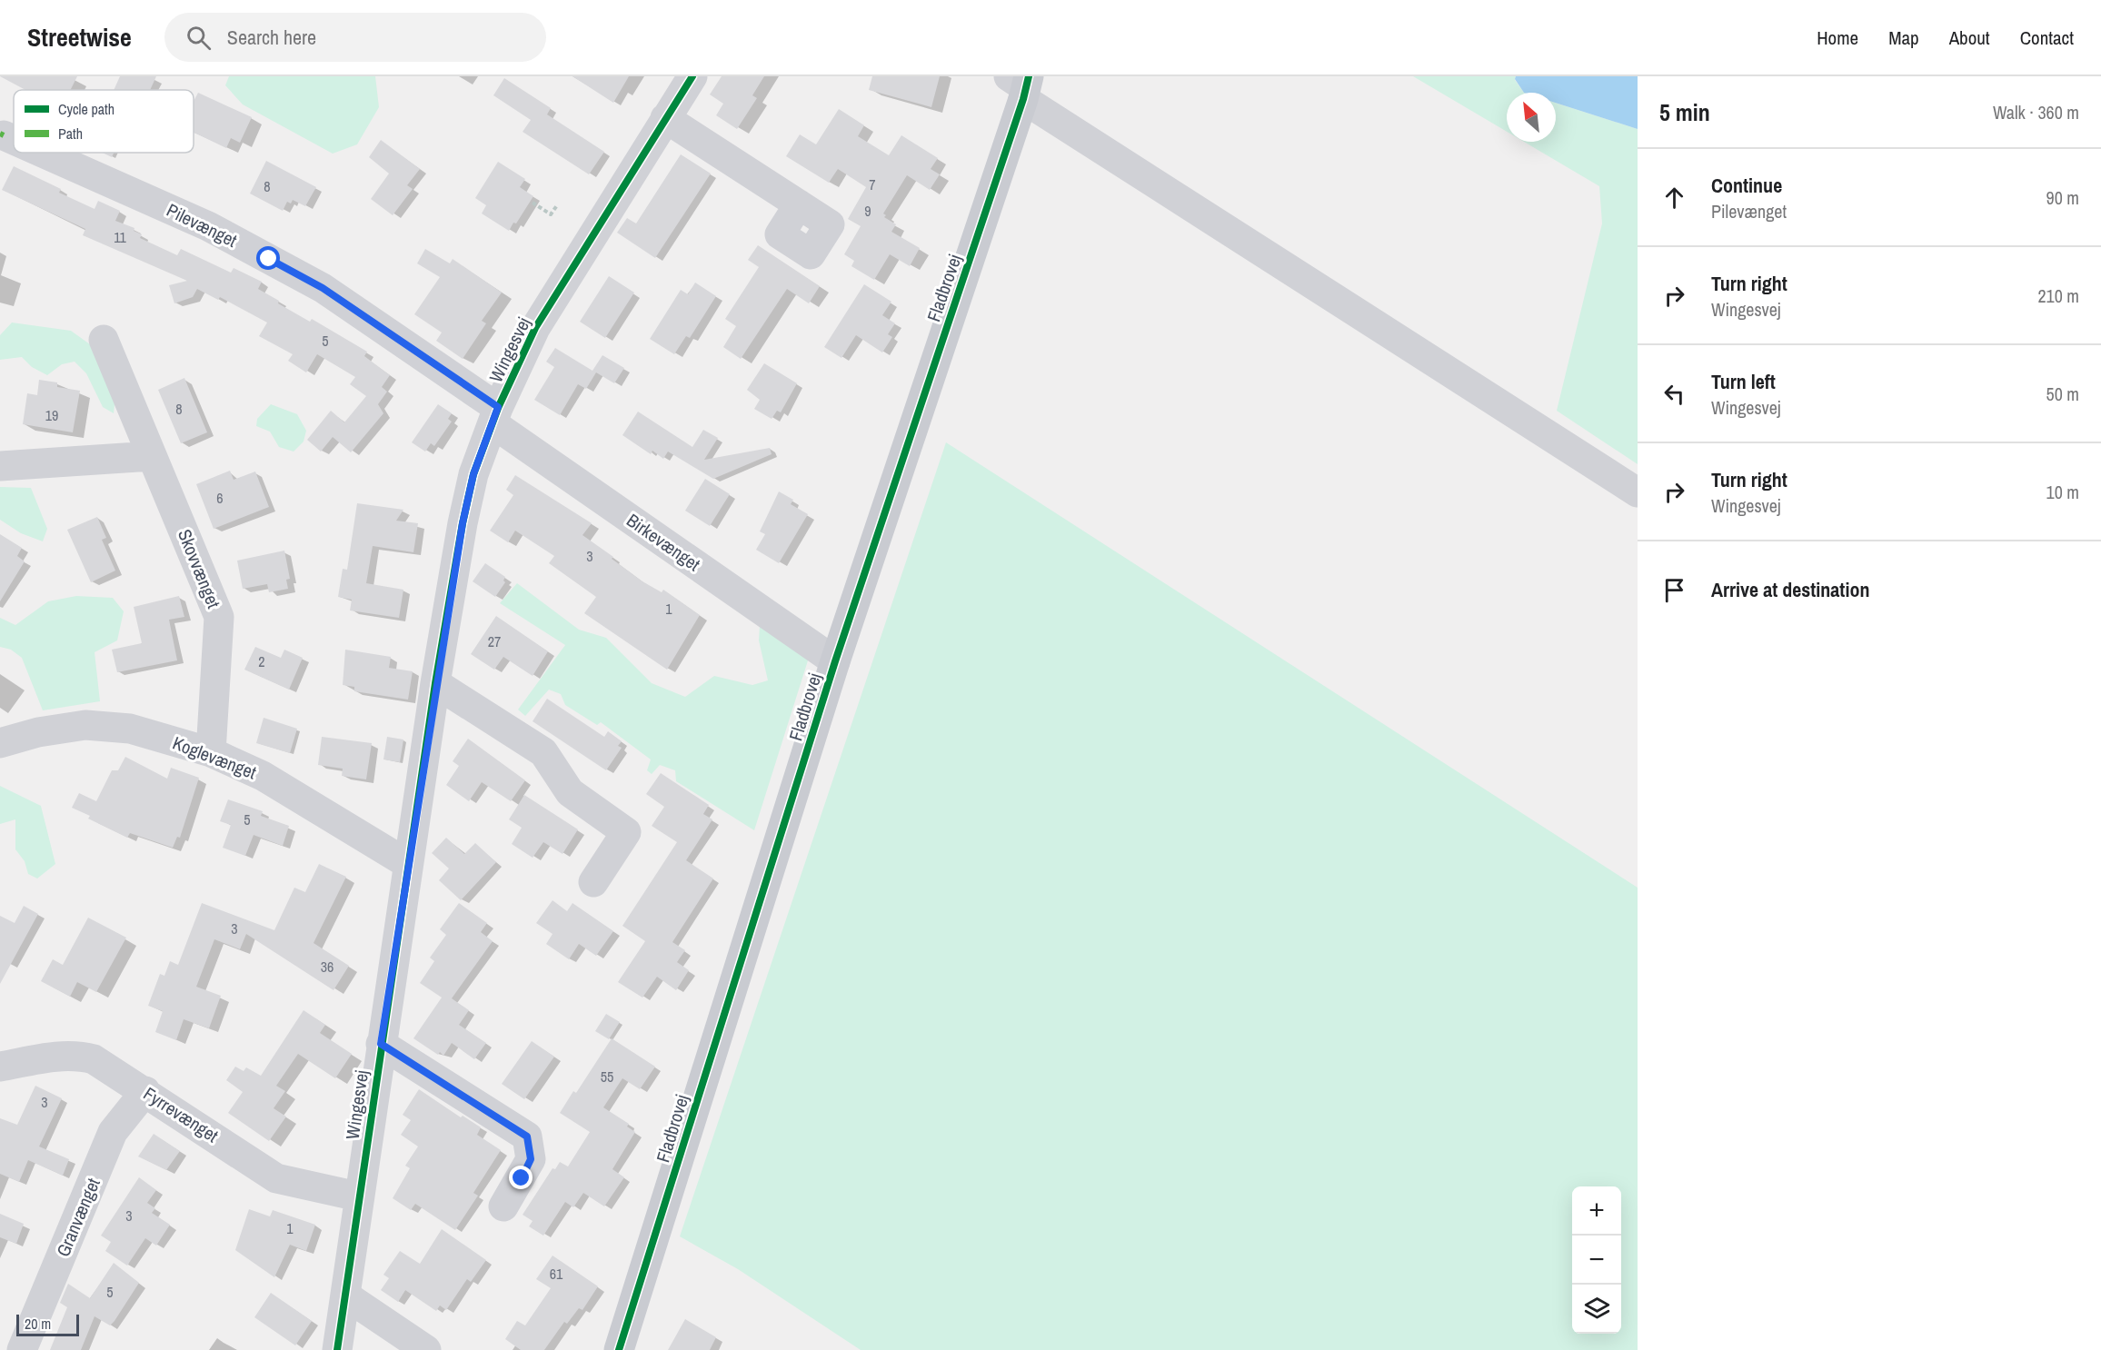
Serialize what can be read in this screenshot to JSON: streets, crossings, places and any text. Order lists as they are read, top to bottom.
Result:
{
  "streets": {
    "main road": ["Fladbrovej"],
    "street": [
      "Pilevænget",
      "Wingesvej",
      "Birkevænget",
      "Skovvænget",
      "Koglevænget",
      "Fyrrevænget",
      "Granvænget"
    ]
  },
  "crossings": [
    ["Pilevænget", "Wingesvej"],
    ["Pilevænget", "Birkevænget"],
    ["Fladbrovej", "Birkevænget"],
    ["Wingesvej", "Birkevænget"],
    ["Wingesvej", "Koglevænget"],
    ["Wingesvej", "Fyrrevænget"],
    ["Skovvænget", "Koglevænget"],
    ["Fyrrevænget", "Granvænget"]
  ],
  "house_numbers": [
    "7",
    "8",
    "9",
    "11",
    "5",
    "8",
    "19",
    "6",
    "3",
    "1",
    "27",
    "2",
    "5",
    "3",
    "36",
    "55",
    "3",
    "3",
    "1",
    "61",
    "5"
  ],
  "legend": ["Cycle path", "Path"],
  "scale_bar": "20 m",
  "north": "top left",
  "page": {
    "header": "Streetwise",
    "search": "Search here",
    "nav": [
      "Home",
      "Map",
      "About",
      "Contact"
    ],
    "heading": ["5 min", "Walk · 360 m"],
    "list": [
      ["Continue", "Pilevænget", "90 m"],
      ["Turn right", "Wingesvej", "210 m"],
      ["Turn left", "Wingesvej", "50 m"],
      ["Turn right", "Wingesvej", "10 m"],
      "Arrive at destination"
    ],
    "map_buttons": ["+", "−"],
    "scale": "20 m"
  }
}
